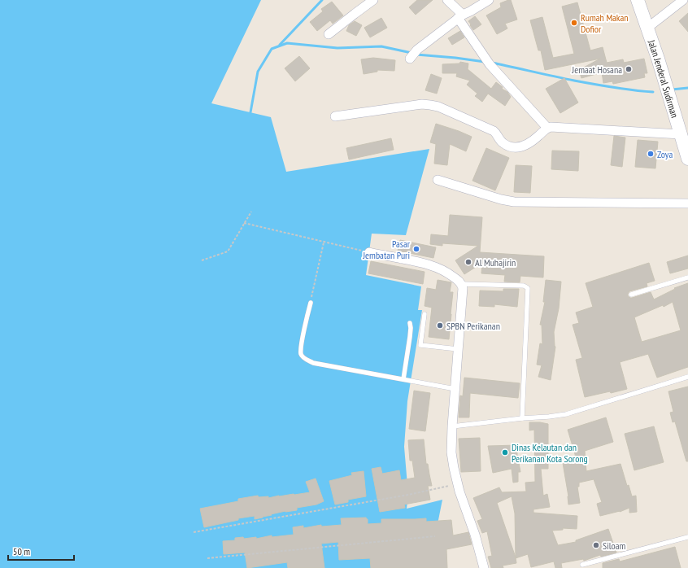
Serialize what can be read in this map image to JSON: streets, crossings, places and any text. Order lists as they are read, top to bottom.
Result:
{
  "streets": {
    "main road": ["Jalan Jenderal Sudirman"]
  },
  "places": [
    "Rumah Makan Dofior",
    "Jemaat Hosana",
    "Zoya",
    "Pasar Jembatan Puri",
    "Al Muhajirin",
    "SPBN Perikanan",
    "Dinas Kelautan dan Perikanan Kota Sorong",
    "Siloam"
  ],
  "scale_bar": "50 m"
}
